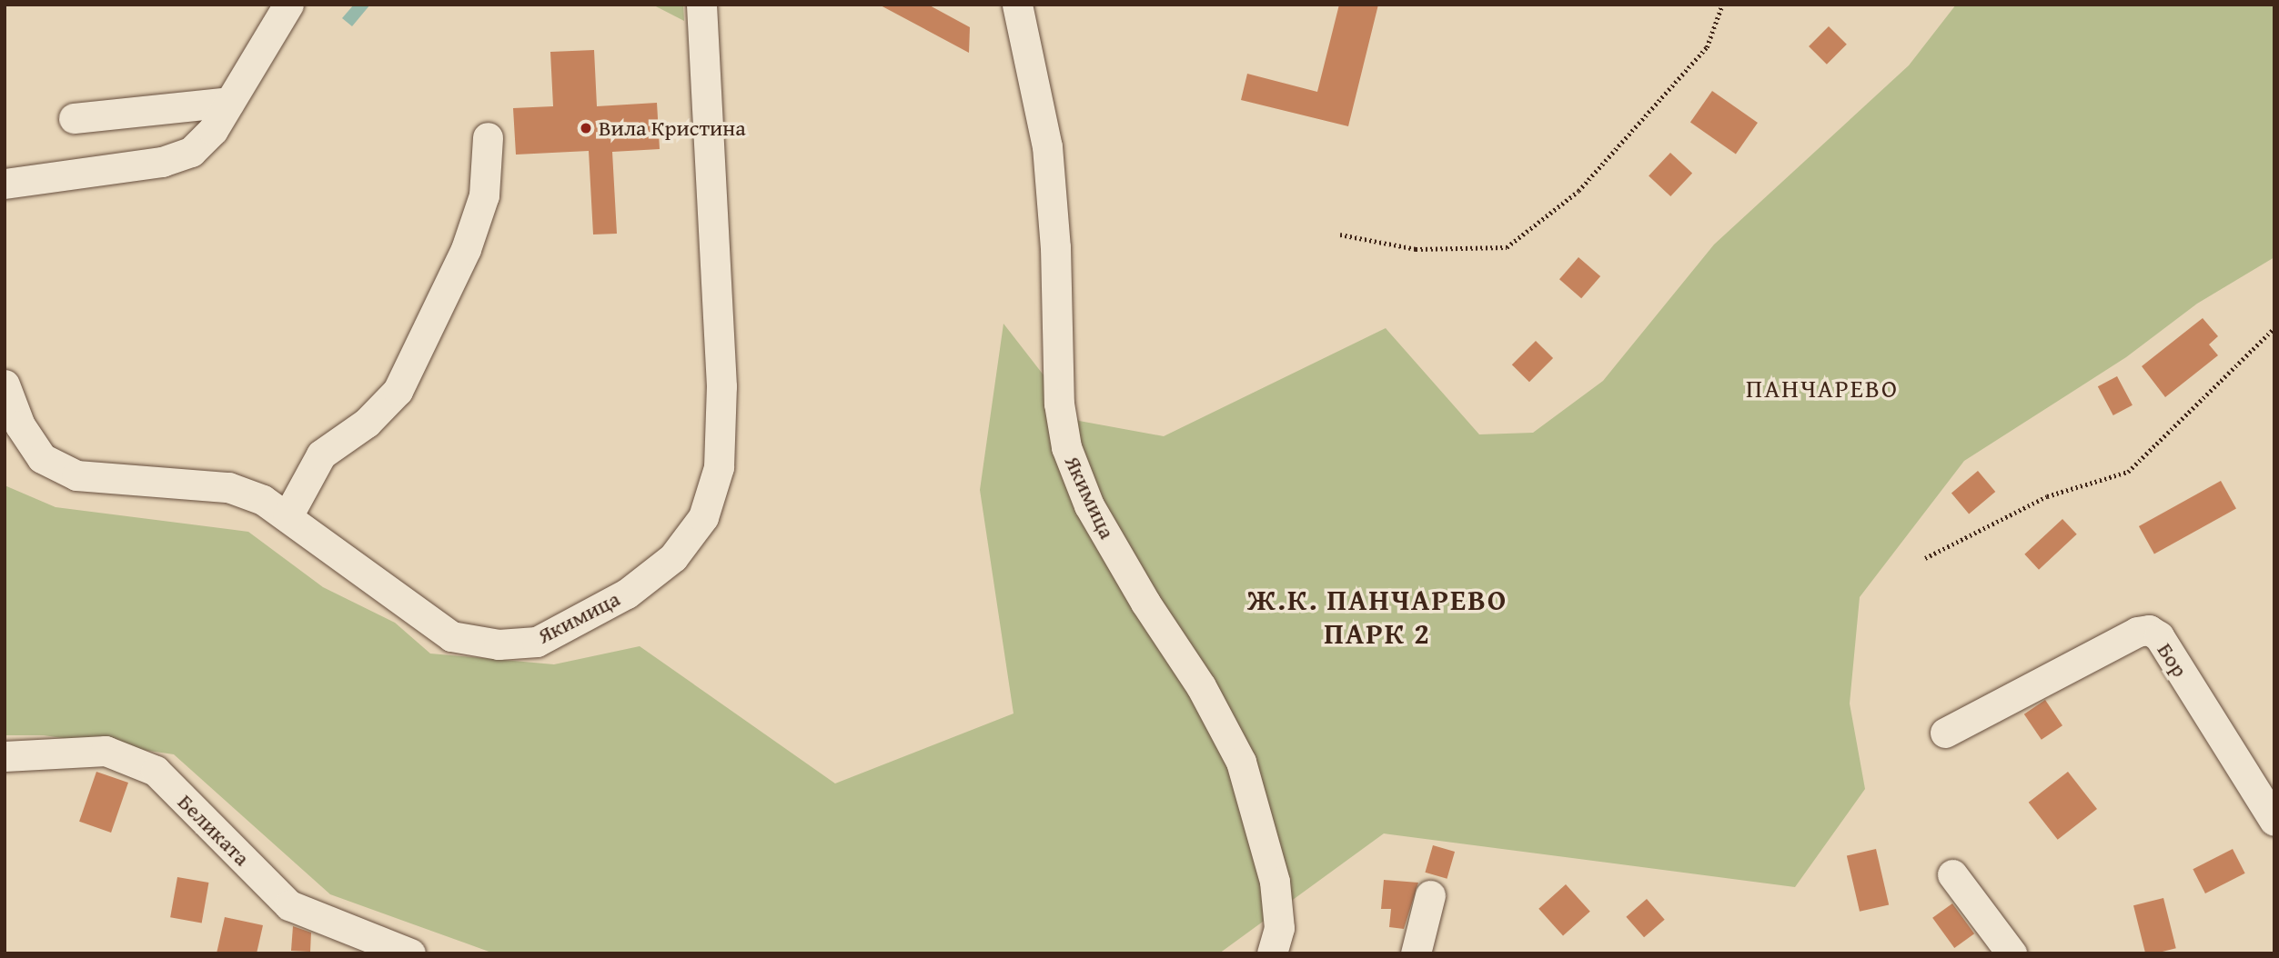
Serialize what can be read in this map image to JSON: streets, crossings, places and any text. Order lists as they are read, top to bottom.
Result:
{
  "streets": {
    "street": ["Якимица", "Бор", "Беликата"]
  },
  "districts": ["ПАНЧАРЕВО", "Ж.К. ПАНЧАРЕВО ПАРК 2"],
  "places": ["Вила Кристина"]
}
